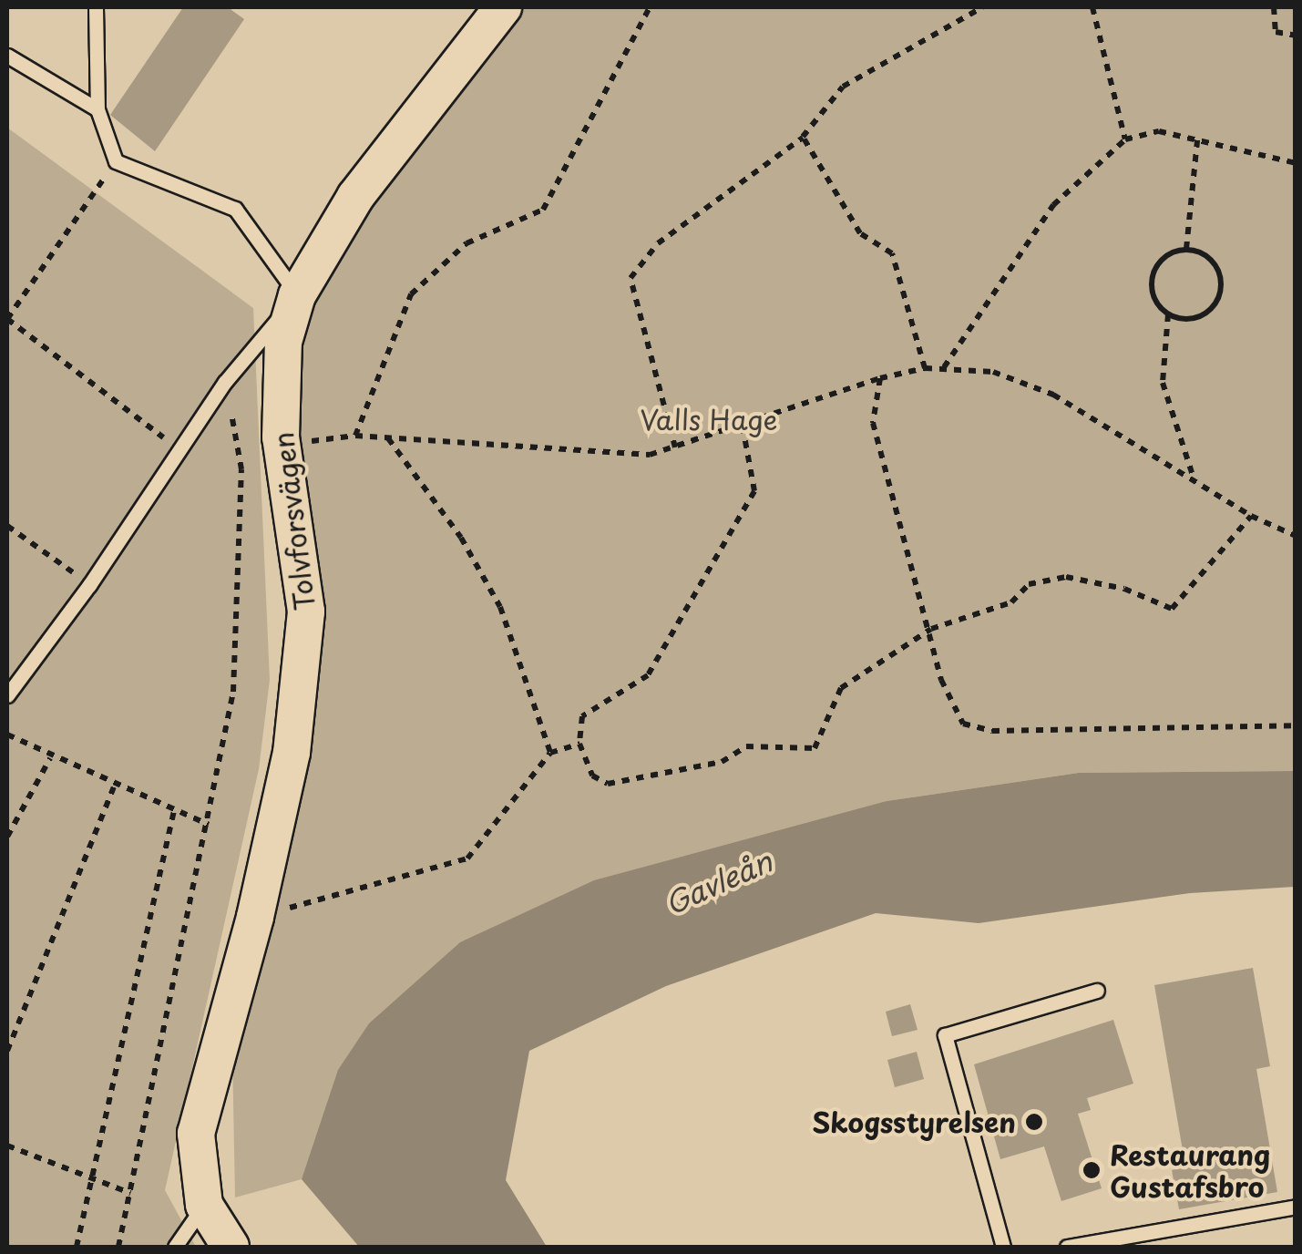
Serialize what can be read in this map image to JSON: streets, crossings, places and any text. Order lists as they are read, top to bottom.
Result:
{
  "streets": {
    "street": ["Tolvforsvägen"]
  },
  "water": ["Gavleån"],
  "parks": ["Valls Hage"],
  "places": ["Skogsstyrelsen", "Restaurang Gustafsbro"]
}
